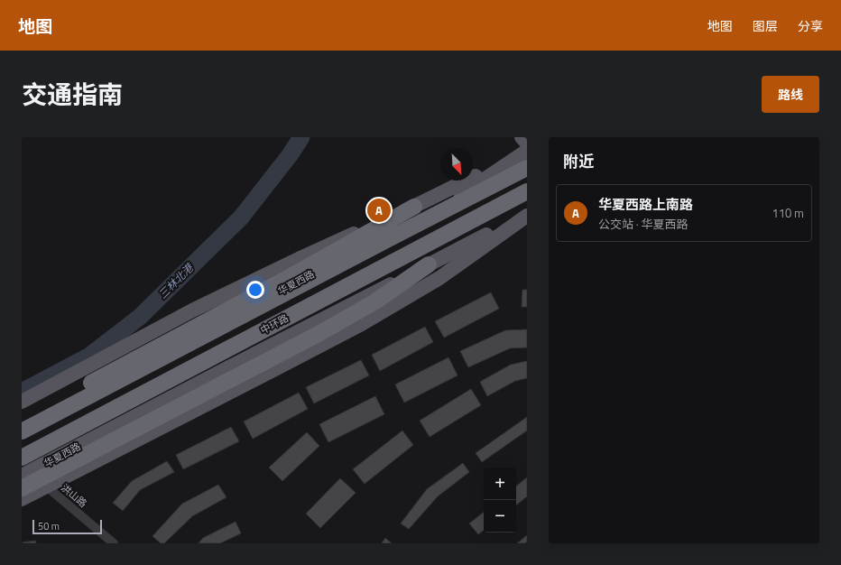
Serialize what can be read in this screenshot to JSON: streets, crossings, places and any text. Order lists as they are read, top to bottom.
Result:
{
  "streets": {
    "highway": ["中环路"],
    "main road": ["华夏西路"],
    "street": ["洪山路"]
  },
  "crossings": [
    ["华夏西路", "洪山路"]
  ],
  "water": ["三林北港"],
  "scale_bar": "50 m",
  "north": "bottom right",
  "page": {
    "header": "地图",
    "nav": ["地图", "图层", "分享"],
    "title": "交通指南",
    "buttons": "路线",
    "heading": "附近",
    "list": [
      {
        "mark": "A",
        "name": "华夏西路上南路",
        "note": "公交站 · 华夏西路",
        "value": "110 m"
      }
    ],
    "pins": "A",
    "map_buttons": ["+", "−"],
    "scale": "50 m"
  }
}
